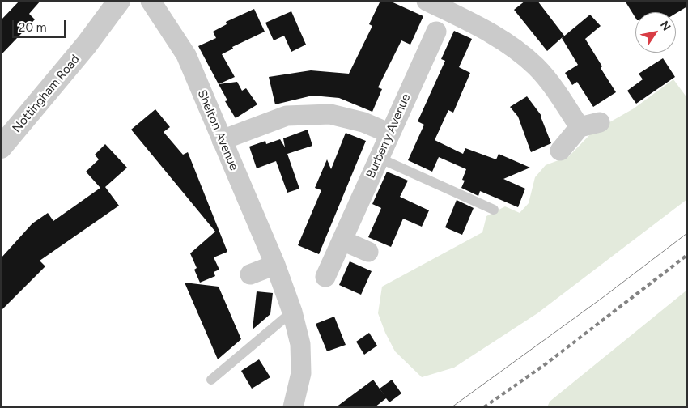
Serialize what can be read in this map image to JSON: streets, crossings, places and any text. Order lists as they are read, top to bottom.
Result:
{
  "streets": {
    "street": ["Nottingham Road", "Shelton Avenue", "Burberry Avenue"]
  },
  "scale_bar": "20 m",
  "north": "top right"
}
